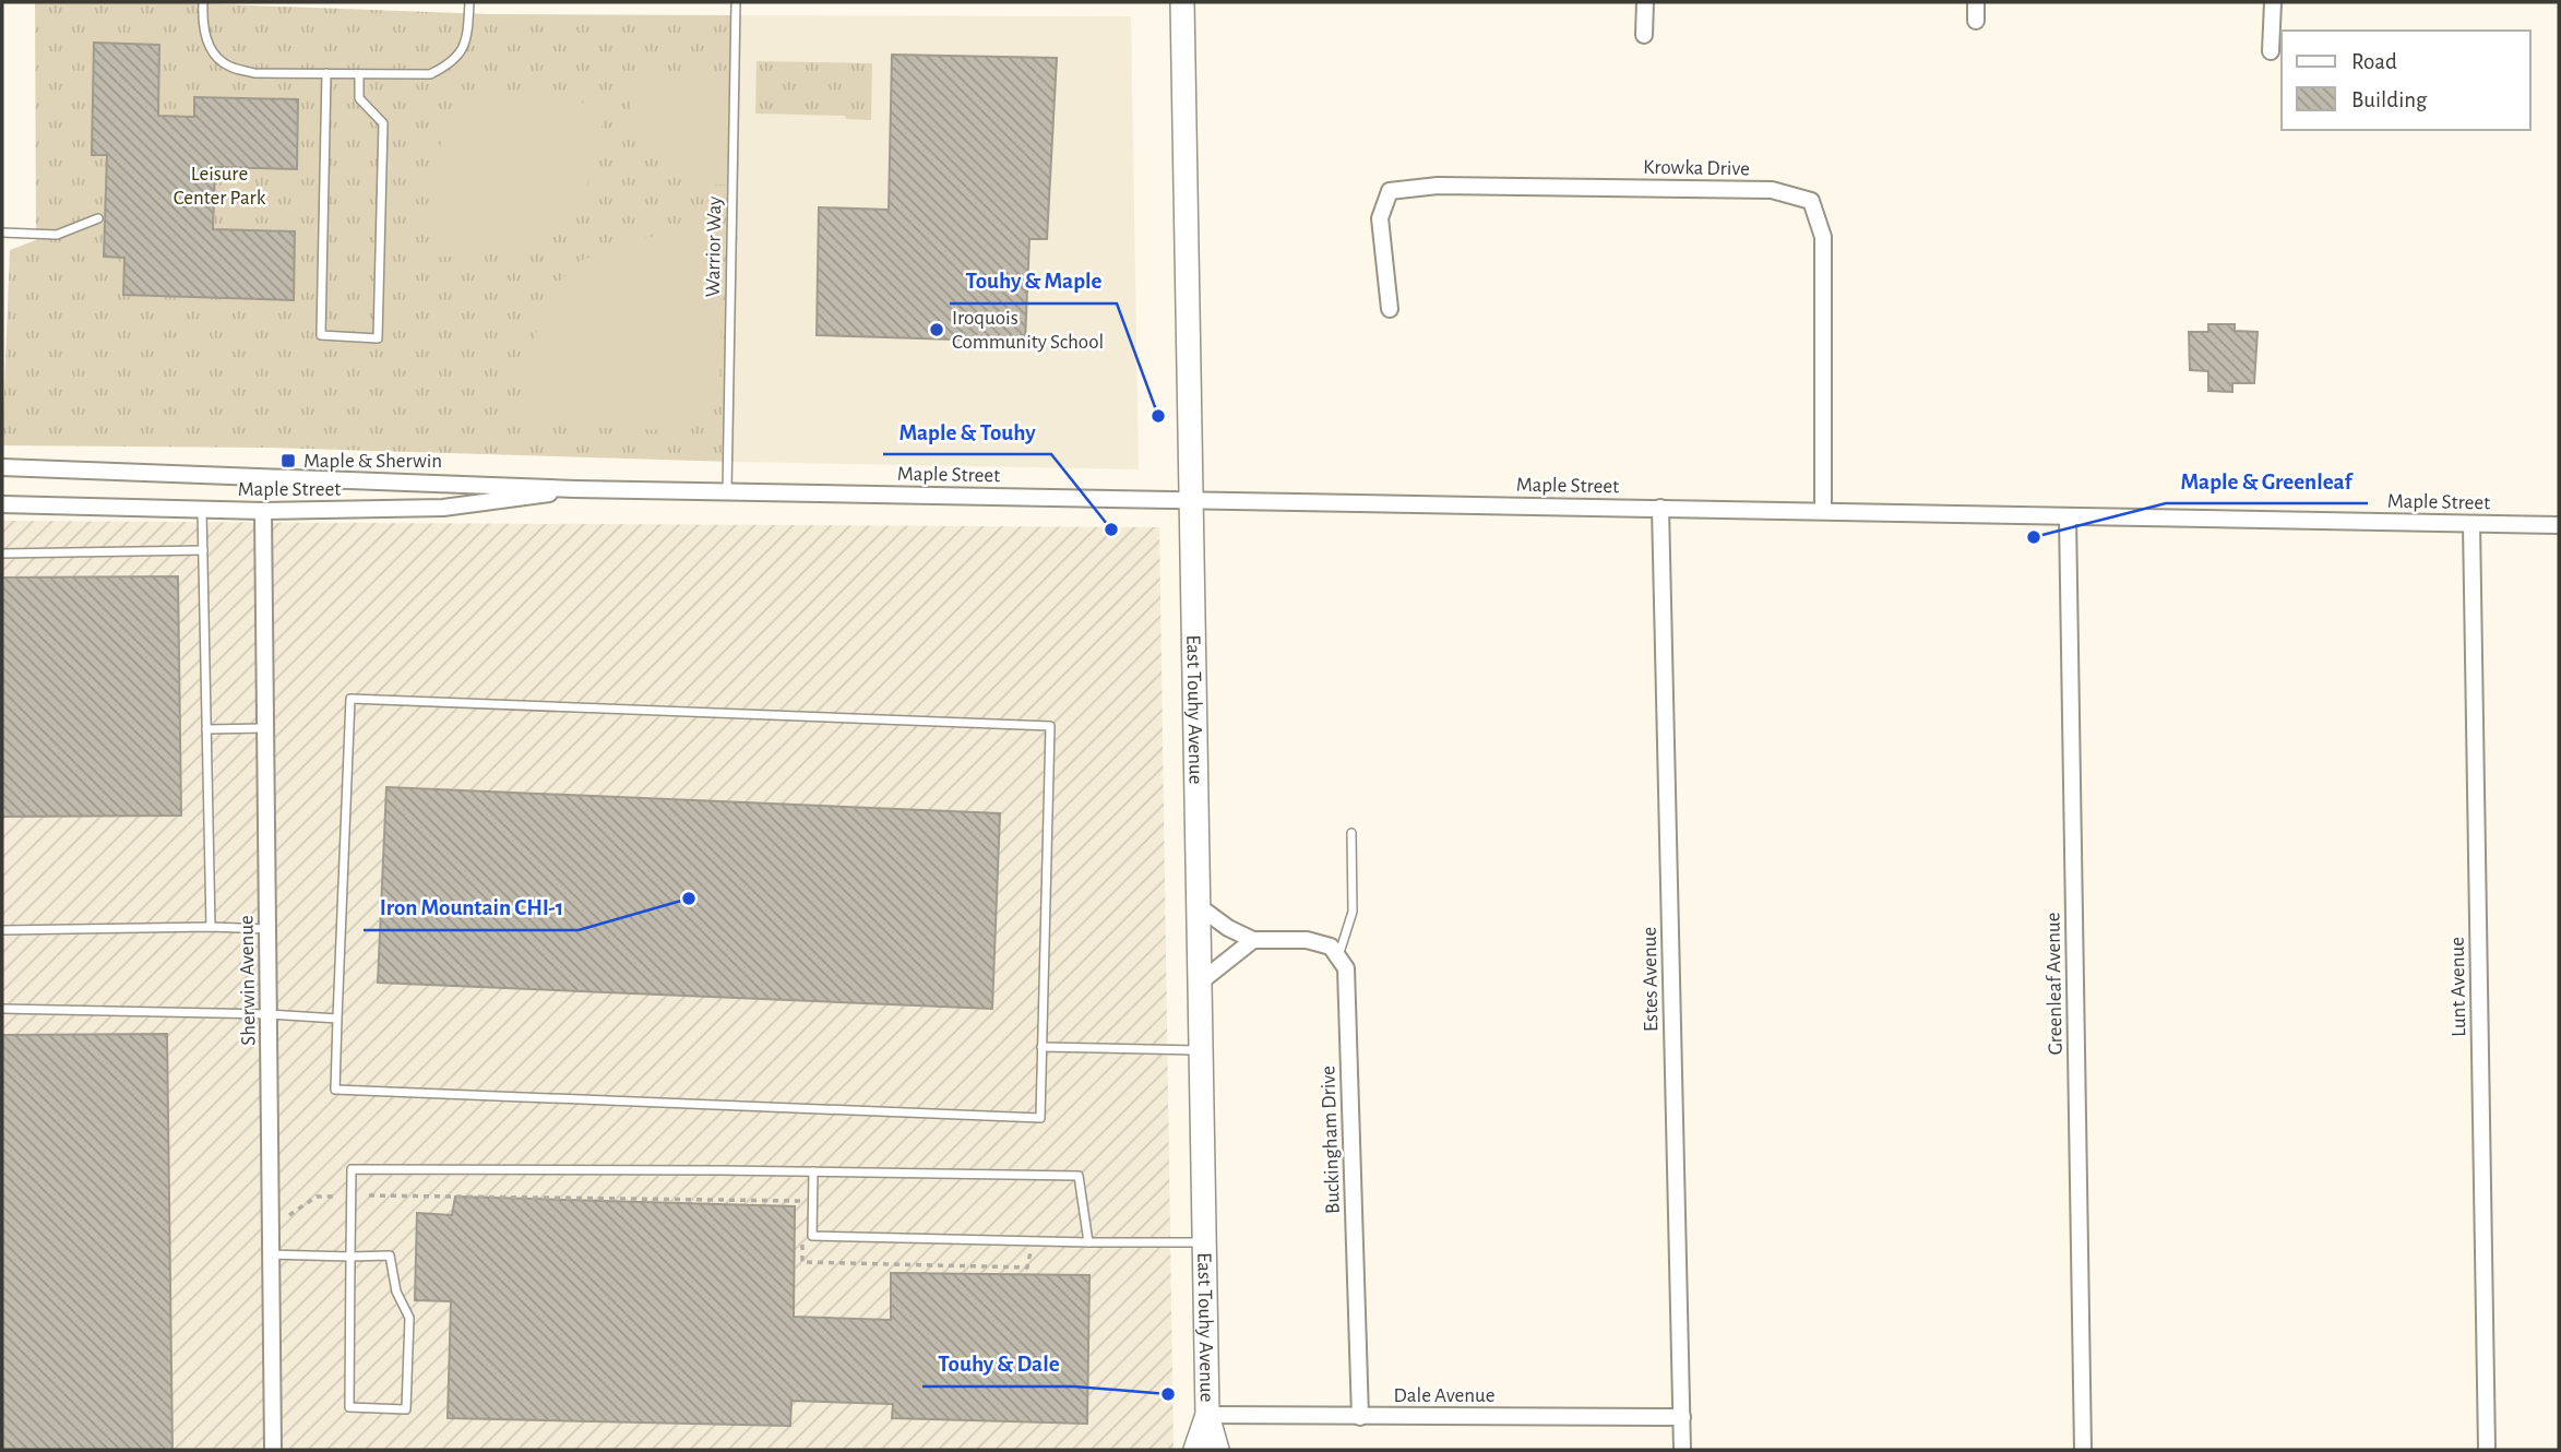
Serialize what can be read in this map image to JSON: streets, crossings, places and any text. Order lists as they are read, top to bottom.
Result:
{
  "streets": {
    "main road": ["East Touhy Avenue"],
    "street": [
      "Krowka Drive",
      "Maple Street",
      "Estes Avenue",
      "Sherwin Avenue",
      "Greenleaf Avenue",
      "Lunt Avenue",
      "Buckingham Drive",
      "Dale Avenue"
    ],
    "lane": ["Warrior Way"]
  },
  "crossings": [
    ["Krowka Drive", "Maple Street"],
    ["Warrior Way", "Maple Street"],
    ["Maple Street", "East Touhy Avenue"],
    ["Maple Street", "Estes Avenue"],
    ["Maple Street", "Sherwin Avenue"],
    ["Maple Street", "Greenleaf Avenue"],
    ["Maple Street", "Lunt Avenue"],
    ["East Touhy Avenue", "Dale Avenue"],
    ["Estes Avenue", "Dale Avenue"],
    ["Buckingham Drive", "Dale Avenue"]
  ],
  "parks": ["Leisure Center Park"],
  "places": {
    "other": [
      "Iroquois Community School",
      "Touhy & Maple",
      "Maple & Touhy",
      "Maple & Greenleaf",
      "Iron Mountain CHI-1",
      "Touhy & Dale"
    ],
    "transit": ["Maple & Sherwin"]
  },
  "legend": ["Road", "Building"]
}
